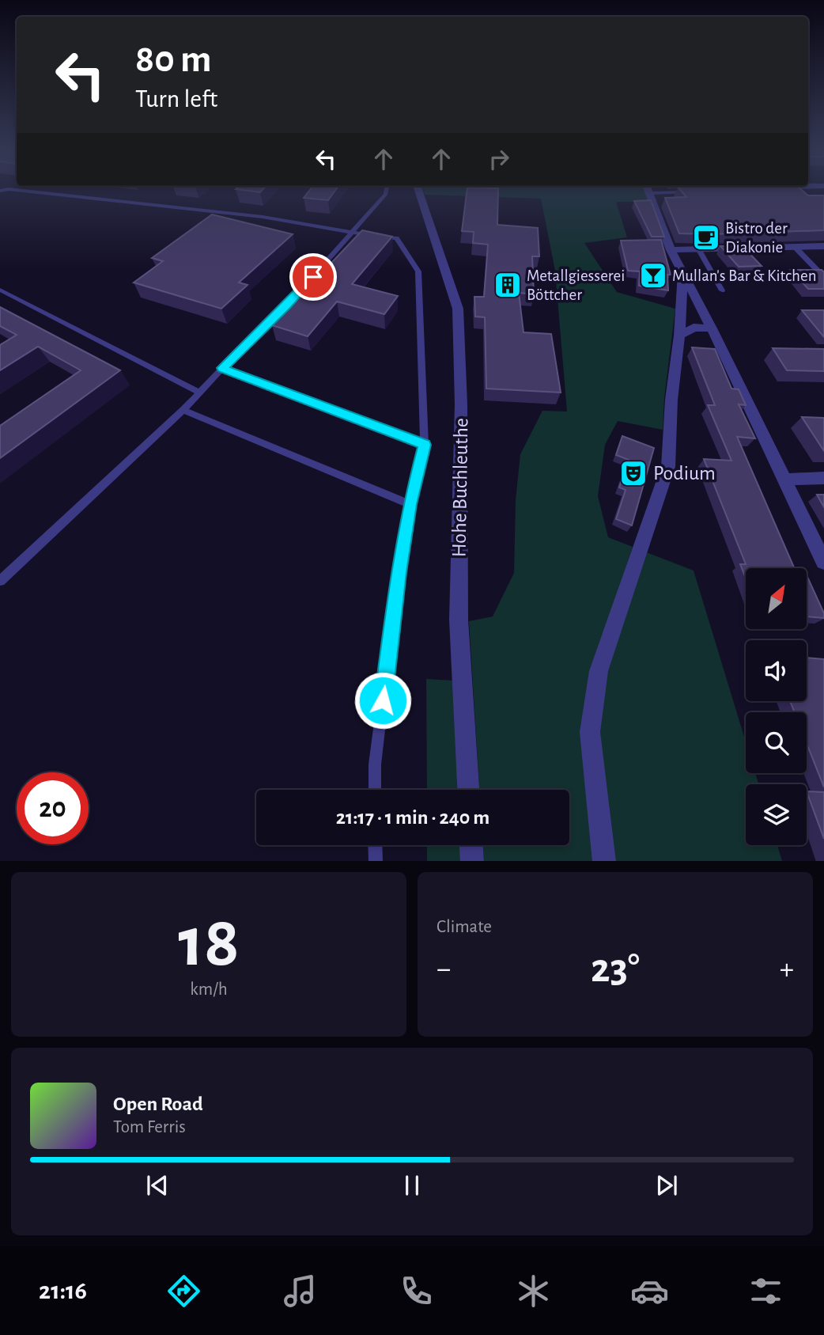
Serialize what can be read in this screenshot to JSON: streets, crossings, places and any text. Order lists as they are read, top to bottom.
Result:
{
  "streets": {
    "street": ["Hohe Buchleuthe"]
  },
  "places": {
    "cafe": ["Bistro der Diakonie"],
    "bar": ["Mullan's Bar & Kitchen"],
    "building": ["Metallgiesserei Böttcher"],
    "theatre": ["Podium"]
  },
  "north": "top right",
  "page": {
    "turn": ["80 m", "Turn left"],
    "limit": "20",
    "trip": "21:17 · 1 min · 240 m",
    "tile": [
      ["18", "km/h"],
      "Climate"
    ],
    "heat": ["−", "23°", "+"],
    "song": ["Open Road", "Tom Ferris"],
    "tabs": "21:16"
  }
}
